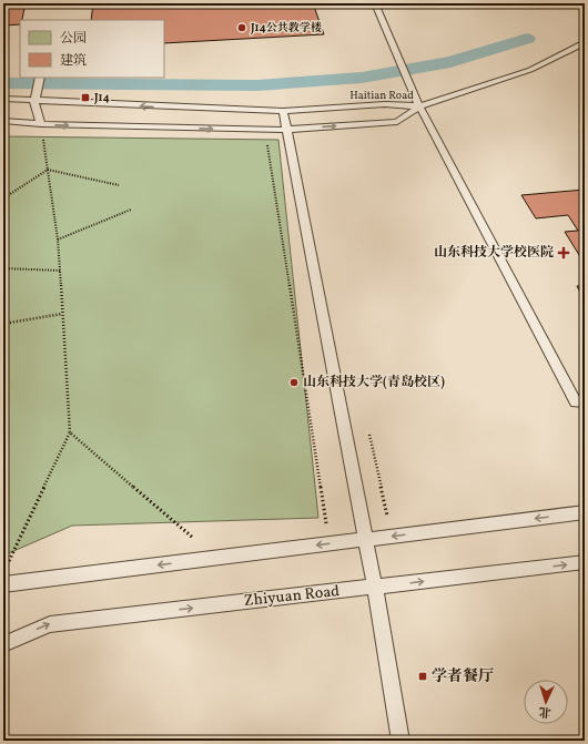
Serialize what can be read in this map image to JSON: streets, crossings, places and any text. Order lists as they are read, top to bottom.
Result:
{
  "streets": {
    "lane": ["Haitian Road", "Zhiyuan Road"]
  },
  "places": {
    "other": ["J14公共教学楼", "山东科技大学(青岛校区)"],
    "transit": ["J14", "学者餐厅"],
    "health": ["山东科技大学校医院"]
  },
  "legend": ["公园", "建筑"],
  "north": "bottom"
}
